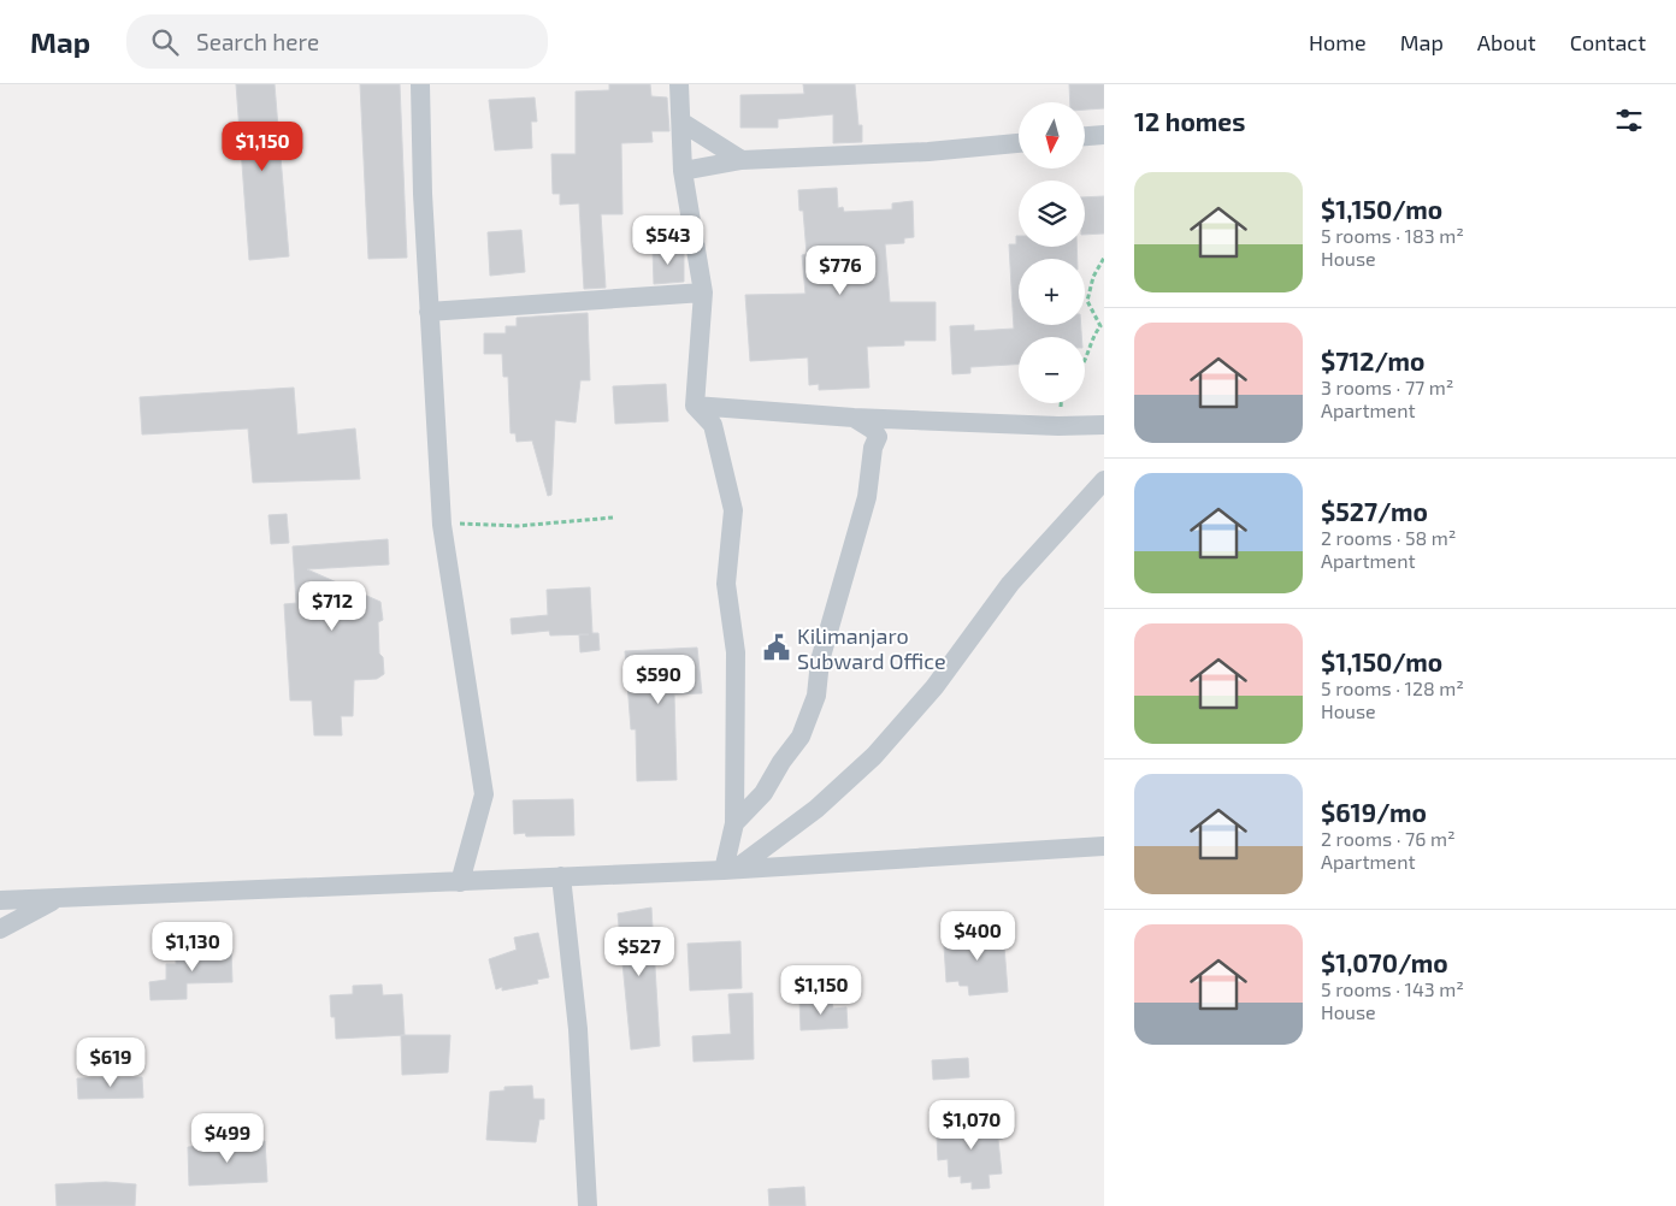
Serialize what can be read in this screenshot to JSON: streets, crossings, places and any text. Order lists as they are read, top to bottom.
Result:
{
  "places": {
    "public building": ["Kilimanjaro Subward Office"]
  },
  "north": "bottom",
  "page": {
    "header": "Map",
    "search": "Search here",
    "nav": [
      "Home",
      "Map",
      "About",
      "Contact"
    ],
    "heading": "12 homes",
    "map_buttons": ["+", "−"],
    "price": [
      "$1,150",
      "$543",
      "$776",
      "$712",
      "$590",
      "$400",
      "$1,130",
      "$527",
      "$1,150",
      "$619",
      "$1,070",
      "$499"
    ],
    "list": [
      {
        "name": "$1,150/mo",
        "note": "5 rooms · 183 m² · House"
      },
      {
        "name": "$712/mo",
        "note": "3 rooms · 77 m² · Apartment"
      },
      {
        "name": "$527/mo",
        "note": "2 rooms · 58 m² · Apartment"
      },
      {
        "name": "$1,150/mo",
        "note": "5 rooms · 128 m² · House"
      },
      {
        "name": "$619/mo",
        "note": "2 rooms · 76 m² · Apartment"
      },
      {
        "name": "$1,070/mo",
        "note": "5 rooms · 143 m² · House"
      }
    ]
  }
}
